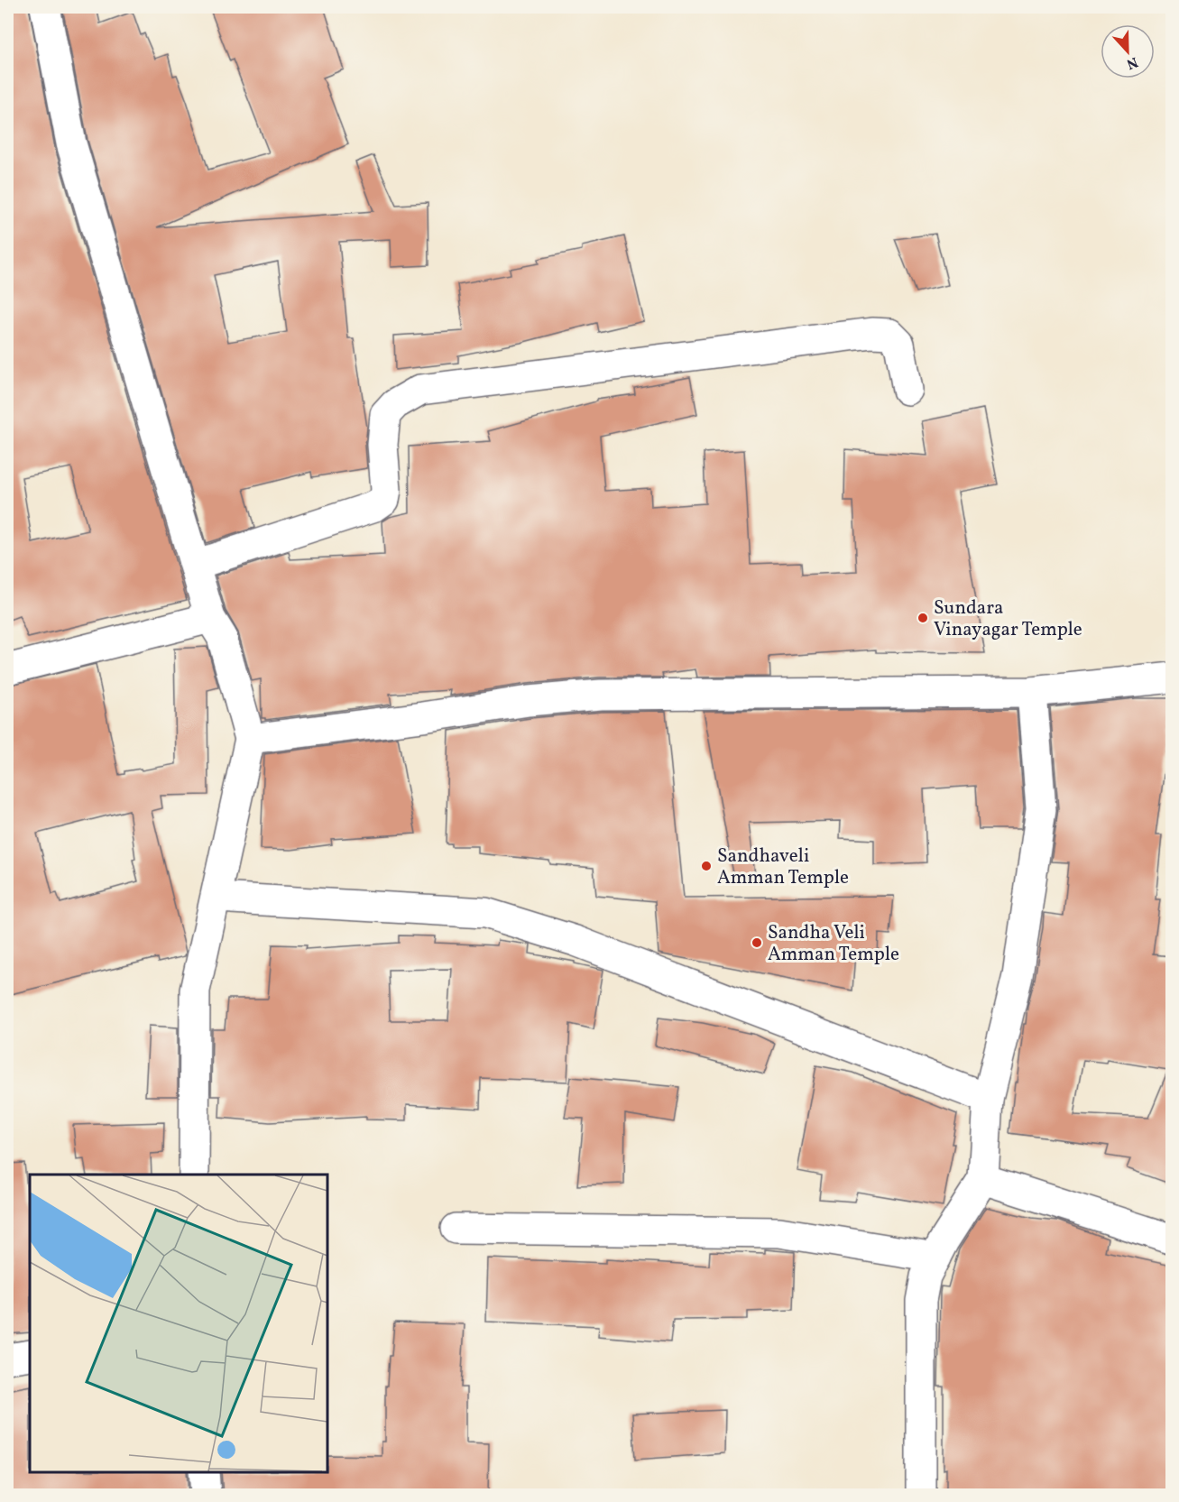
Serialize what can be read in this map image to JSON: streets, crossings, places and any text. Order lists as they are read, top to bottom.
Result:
{
  "places": ["Sundara Vinayagar Temple", "Sandhaveli Amman Temple", "Sandha Veli Amman Temple"],
  "north": "bottom"
}
